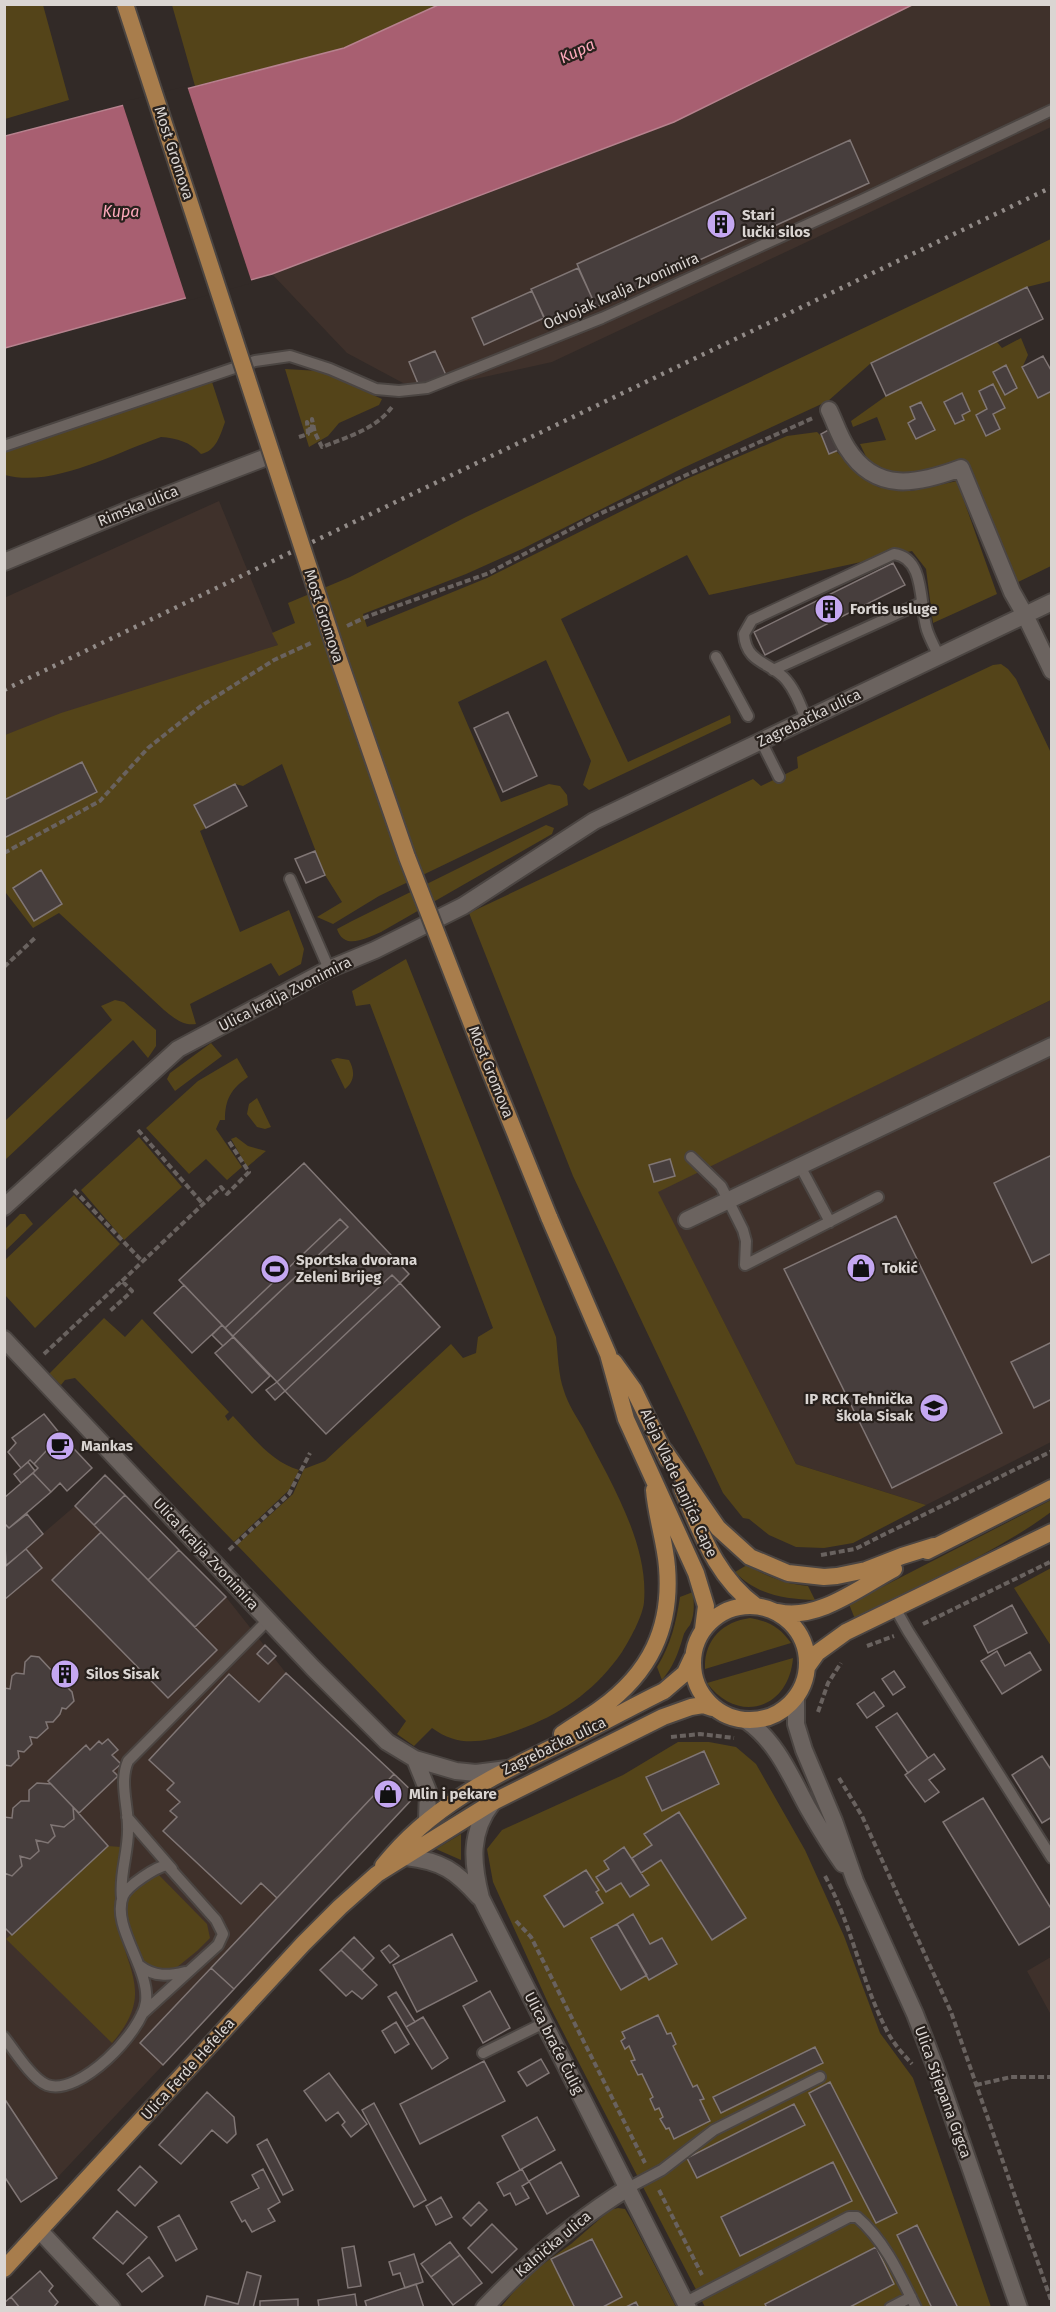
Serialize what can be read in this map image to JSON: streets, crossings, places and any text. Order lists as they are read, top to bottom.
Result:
{
  "streets": {
    "main road": [
      "Most Gromova",
      "Zagrebačka ulica",
      "Aleja Vlade Janjića Cape",
      "Ulica Ferde Hefelea"
    ],
    "street": [
      "Rimska ulica",
      "Ulica kralja Zvonimira",
      "Ulica braće Čulig",
      "Ulica Stjepana Grgca",
      "Kalnička ulica"
    ],
    "lane": ["Odvojak kralja Zvonimira"]
  },
  "crossings": [
    ["Most Gromova", "Rimska ulica"],
    ["Most Gromova", "Aleja Vlade Janjića Cape"],
    ["Zagrebačka ulica", "Ulica kralja Zvonimira"],
    ["Zagrebačka ulica", "Aleja Vlade Janjića Cape"],
    ["Zagrebačka ulica", "Ulica braće Čulig"],
    ["Zagrebačka ulica", "Ulica Ferde Hefelea"],
    ["Zagrebačka ulica", "Ulica Stjepana Grgca"],
    ["Aleja Vlade Janjića Cape", "Ulica Stjepana Grgca"],
    ["Ulica braće Čulig", "Kalnička ulica"]
  ],
  "water": ["Kupa"],
  "places": {
    "building": ["Stari lučki silos", "Fortis usluge", "Silos Sisak"],
    "shop": ["Tokić", "Mlin i pekare"],
    "sports": ["Sportska dvorana Zeleni Brijeg"],
    "school or university": ["IP RCK Tehnička škola Sisak"],
    "cafe": ["Mankas"]
  }
}
